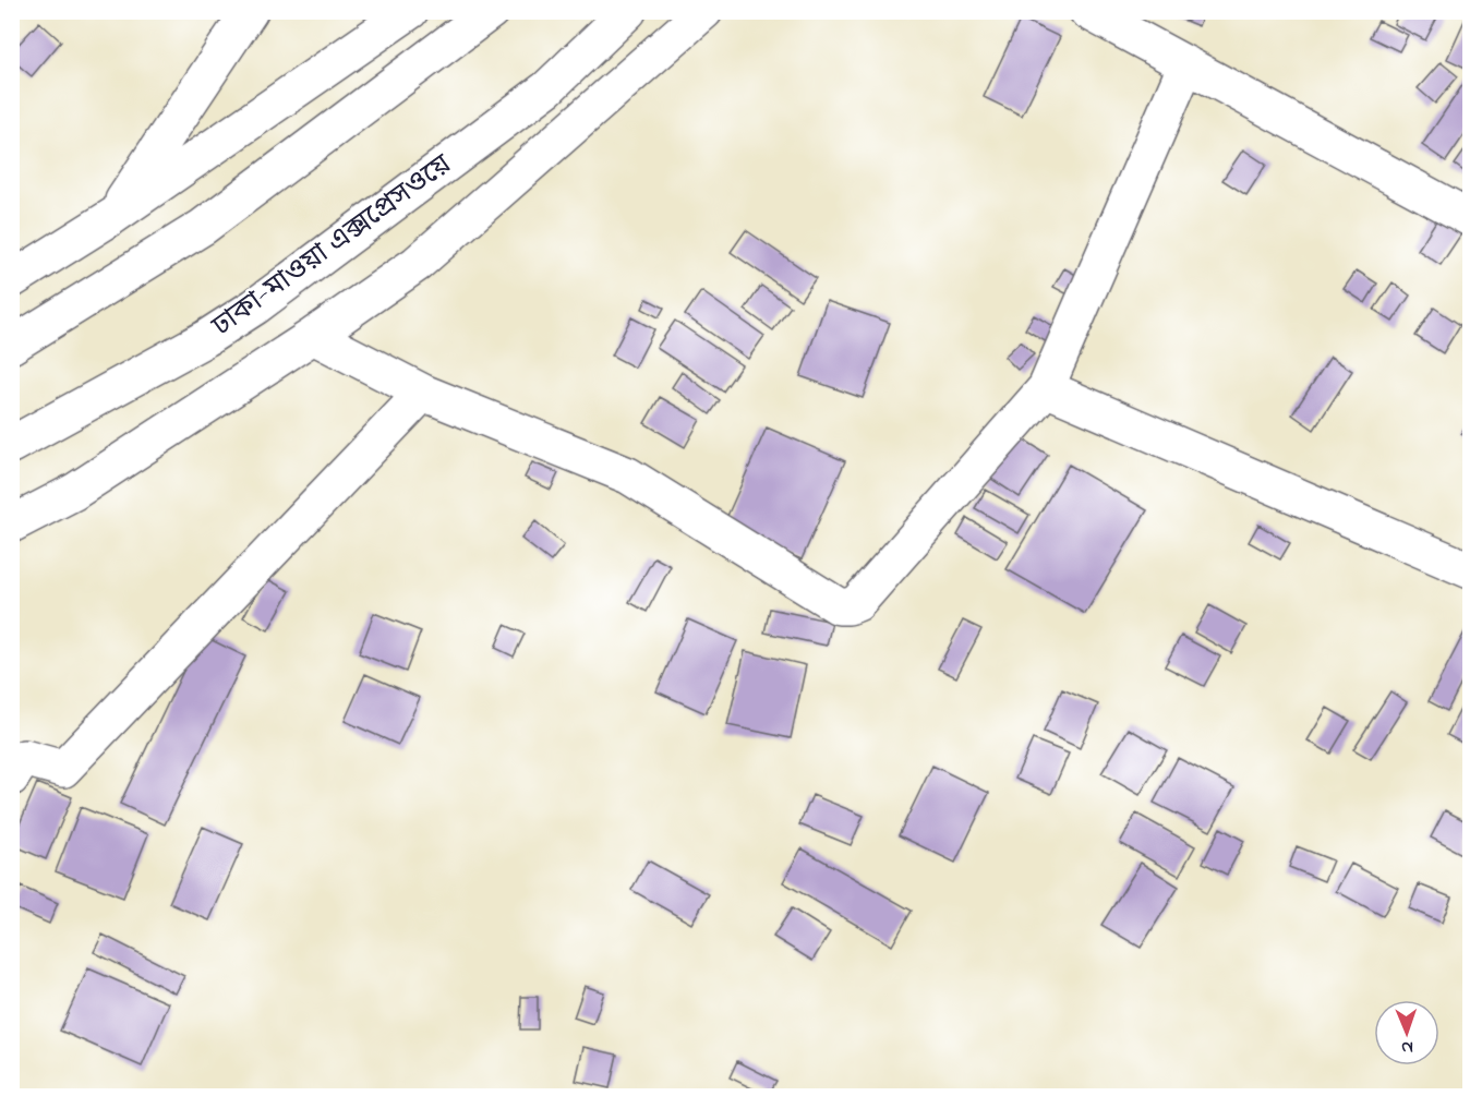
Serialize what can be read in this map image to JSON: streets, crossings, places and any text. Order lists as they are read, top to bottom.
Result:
{
  "streets": {
    "main road": ["ঢাকা-মাওয়া এক্সপ্রেসওয়ে"]
  },
  "north": "bottom"
}
